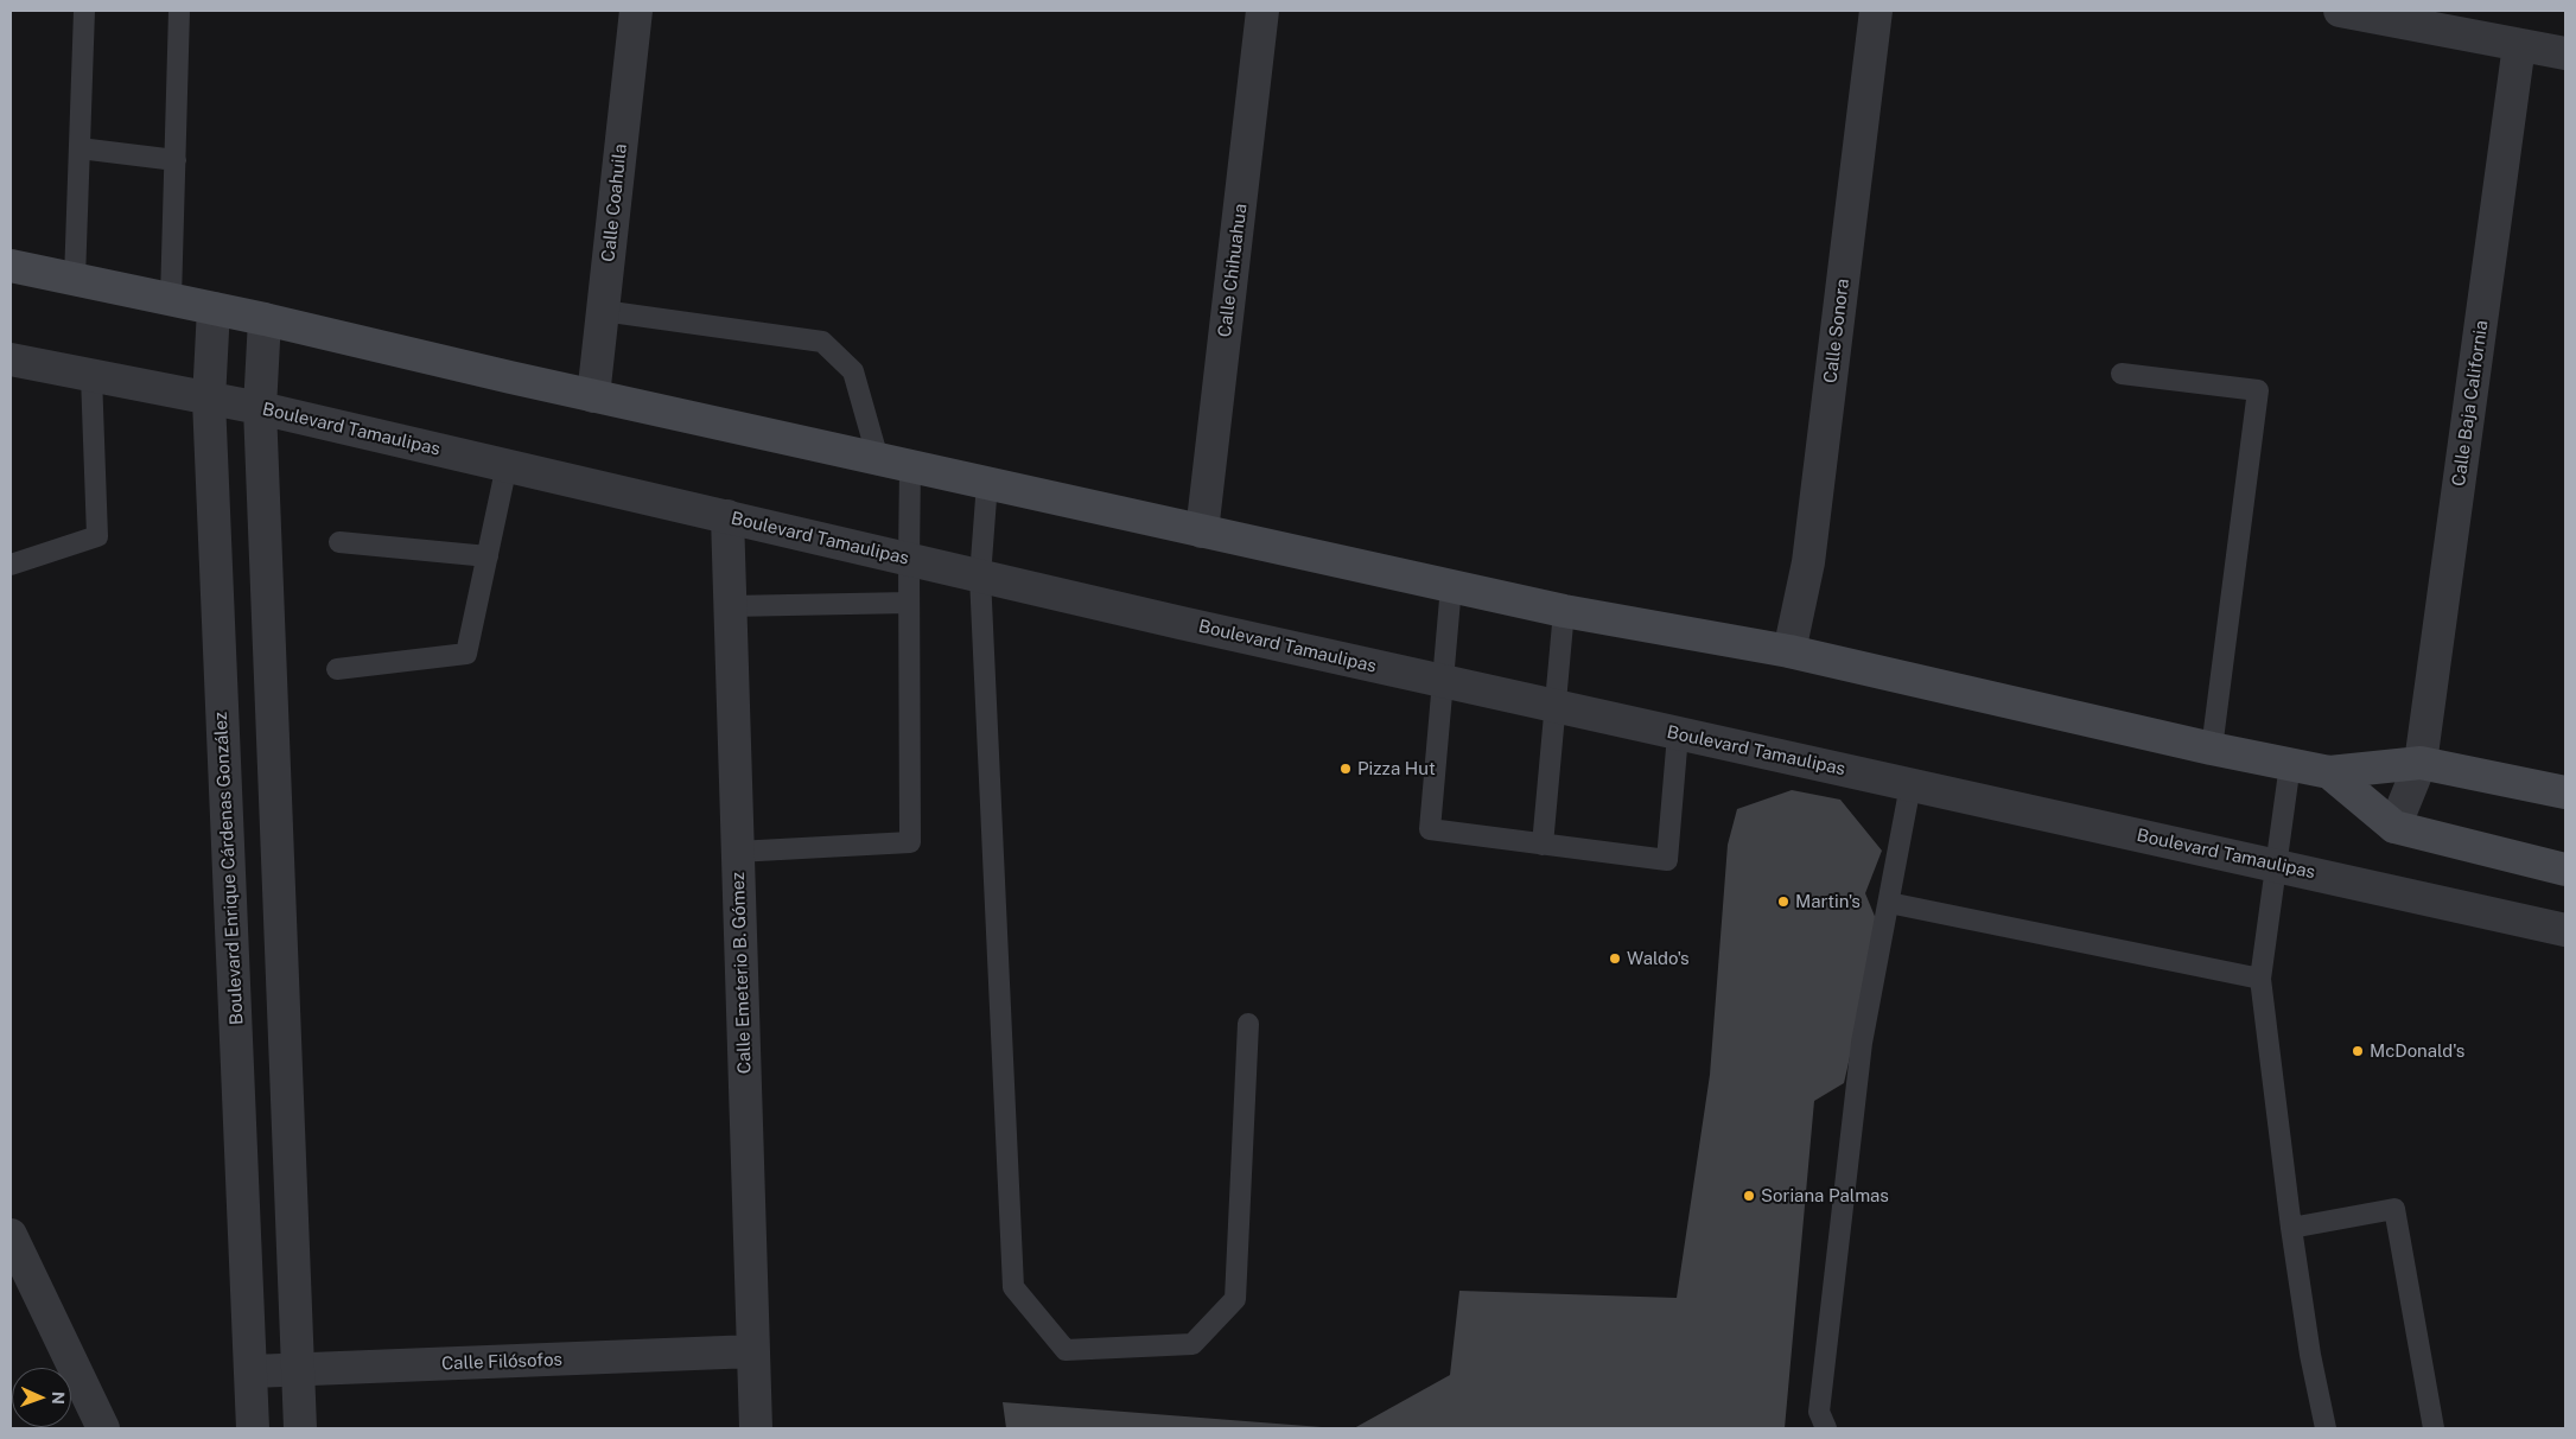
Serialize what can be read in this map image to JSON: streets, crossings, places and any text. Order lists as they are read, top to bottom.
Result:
{
  "streets": {
    "street": [
      "Calle Coahuila",
      "Calle Chihuahua",
      "Calle Sonora",
      "Calle Baja California",
      "Boulevard Tamaulipas",
      "Boulevard Enrique Cárdenas González",
      "Calle Emeterio B. Gómez",
      "Calle Filósofos"
    ]
  },
  "crossings": [
    ["Boulevard Tamaulipas", "Boulevard Enrique Cárdenas González"],
    ["Boulevard Tamaulipas", "Calle Emeterio B. Gómez"],
    ["Boulevard Enrique Cárdenas González", "Calle Filósofos"],
    ["Calle Emeterio B. Gómez", "Calle Filósofos"]
  ],
  "places": [
    "Pizza Hut",
    "Martin's",
    "Waldo's",
    "McDonald's",
    "Soriana Palmas"
  ],
  "north": "right"
}
